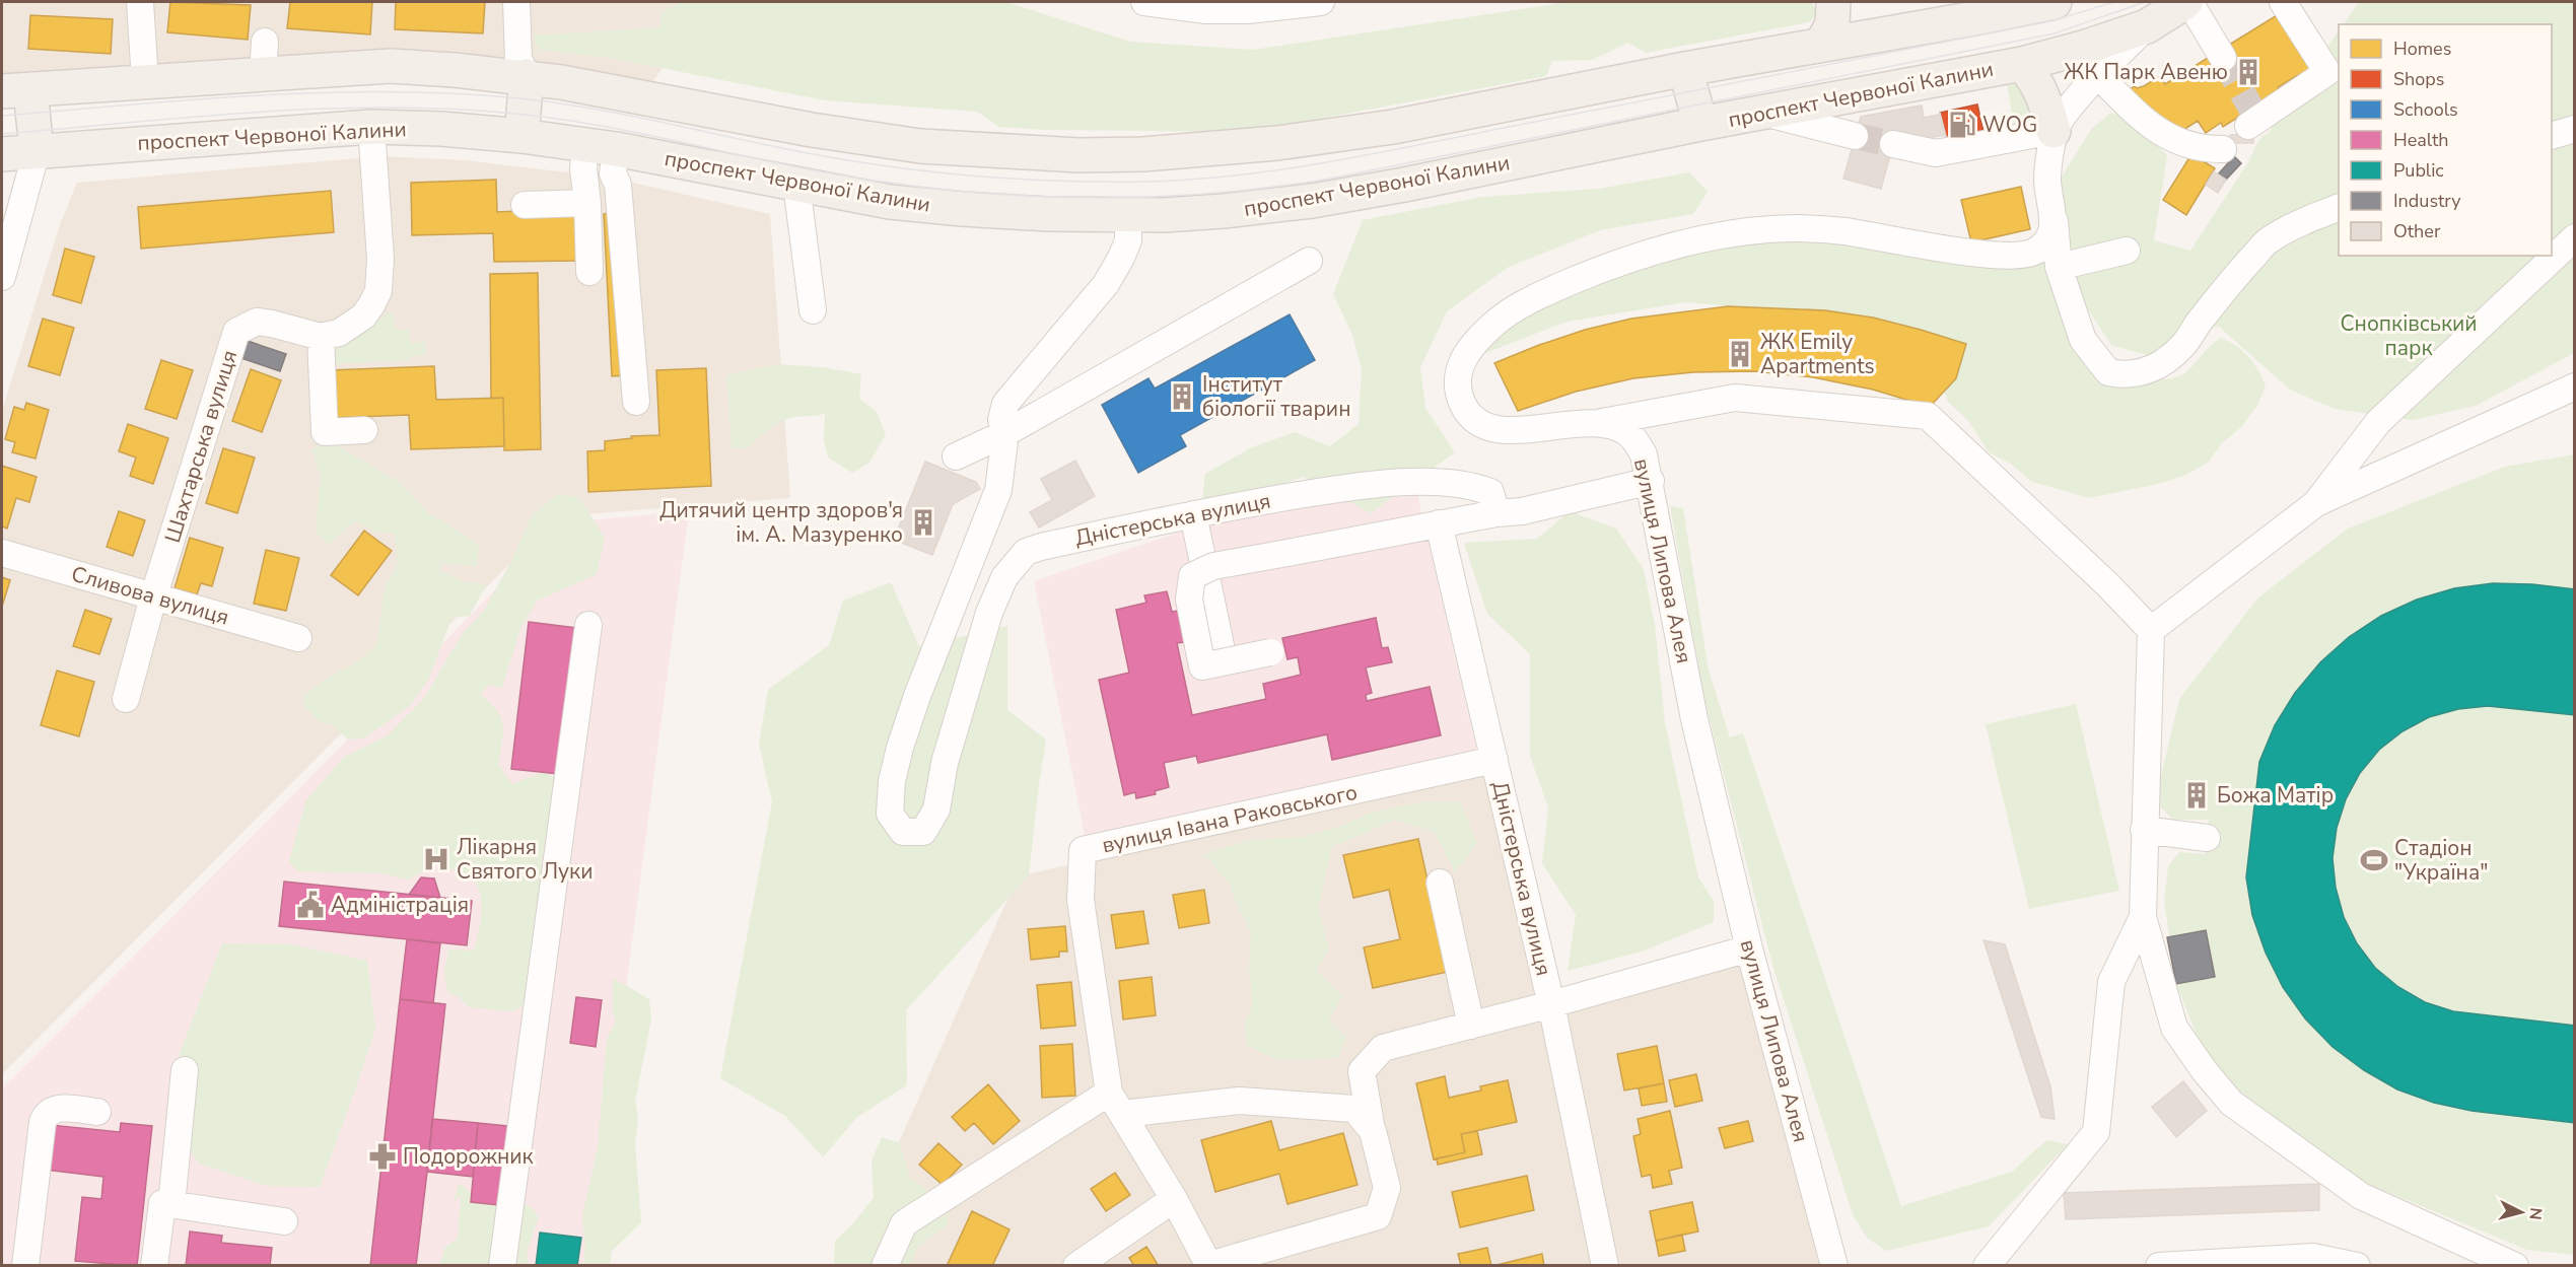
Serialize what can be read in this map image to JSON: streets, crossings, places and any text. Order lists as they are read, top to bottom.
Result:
{
  "streets": {
    "main road": ["проспект Червоної Калини"],
    "street": [
      "Шахтарська вулиця",
      "Дністерська вулиця",
      "вулиця Липова Алея",
      "Сливова вулиця",
      "вулиця Івана Раковського"
    ]
  },
  "crossings": [
    ["Шахтарська вулиця", "Сливова вулиця"],
    ["Дністерська вулиця", "вулиця Липова Алея"],
    ["Дністерська вулиця", "вулиця Івана Раковського"]
  ],
  "parks": ["Снопківський парк"],
  "places": {
    "building": [
      "ЖК Парк Авеню",
      "ЖК Emily Apartments",
      "Інститут біології тварин",
      "Дитячий центр здоров'я ім. А. Мазуренко",
      "Божа Матір"
    ],
    "fuel station": ["WOG"],
    "hospital": ["Лікарня Святого Луки"],
    "sports": ["Стадіон \"Україна\""],
    "public building": ["Адміністрація"],
    "pharmacy": ["Подорожник"]
  },
  "legend": [
    "Homes",
    "Shops",
    "Schools",
    "Health",
    "Public",
    "Industry",
    "Other"
  ],
  "north": "right"
}
